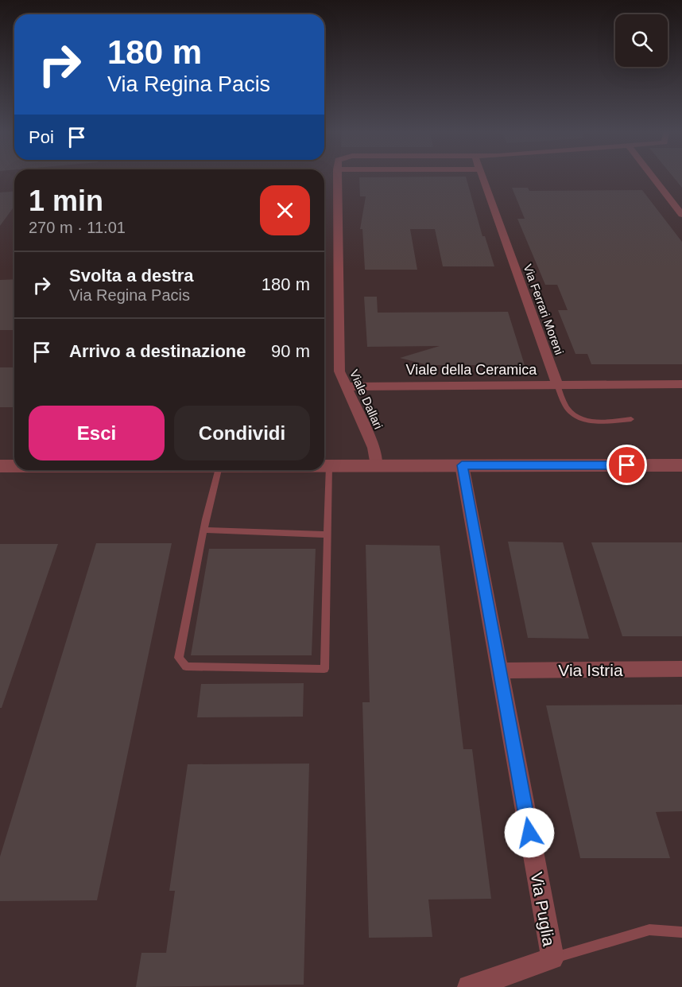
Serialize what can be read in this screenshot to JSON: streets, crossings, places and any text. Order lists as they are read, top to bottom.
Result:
{
  "streets": {
    "street": [
      "Via Ferrari Moreni",
      "Viale della Ceramica",
      "Viale Dallari",
      "Via Istria",
      "Via Puglia"
    ]
  },
  "crossings": [
    ["Via Ferrari Moreni", "Viale della Ceramica"],
    ["Viale della Ceramica", "Viale Dallari"],
    ["Via Istria", "Via Puglia"]
  ],
  "page": {
    "turn": ["180 m", "Via Regina Pacis"],
    "then": "Poi",
    "heading": ["1 min", "270 m · 11:01"],
    "list": [
      {
        "name": "Svolta a destra",
        "note": "Via Regina Pacis",
        "value": "180 m"
      },
      {
        "name": "Arrivo a destinazione",
        "value": "90 m"
      }
    ],
    "buttons": ["Esci", "Condividi"]
  }
}
